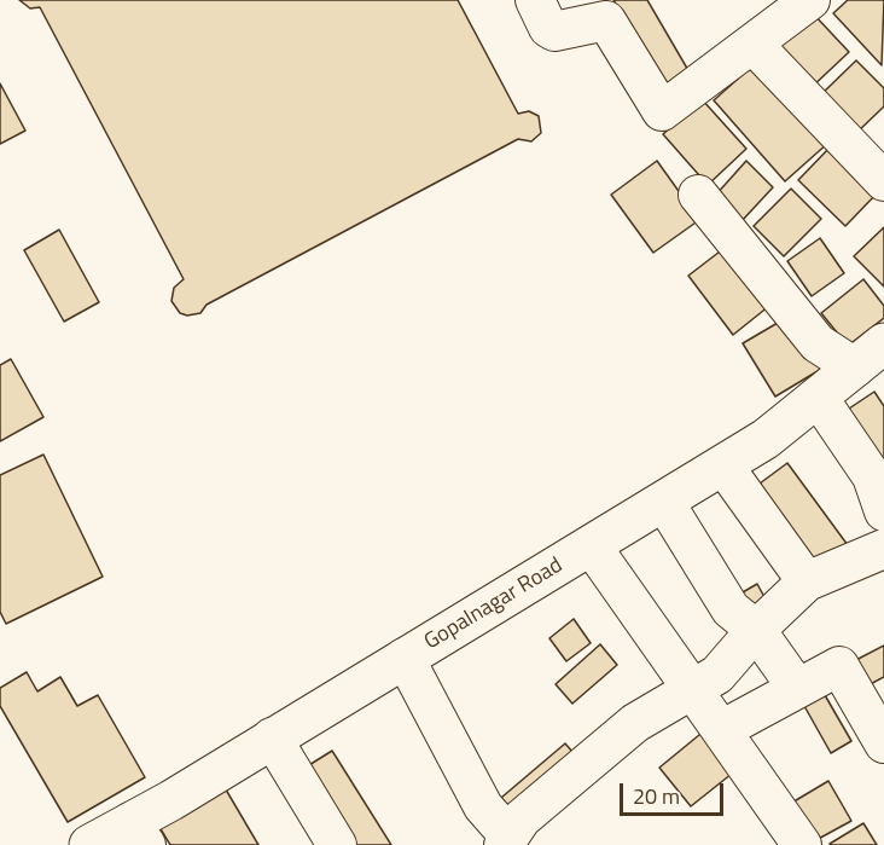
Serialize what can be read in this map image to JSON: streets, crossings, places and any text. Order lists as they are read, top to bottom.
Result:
{
  "streets": {
    "main road": ["Gopalnagar Road"]
  },
  "scale_bar": "20 m"
}
